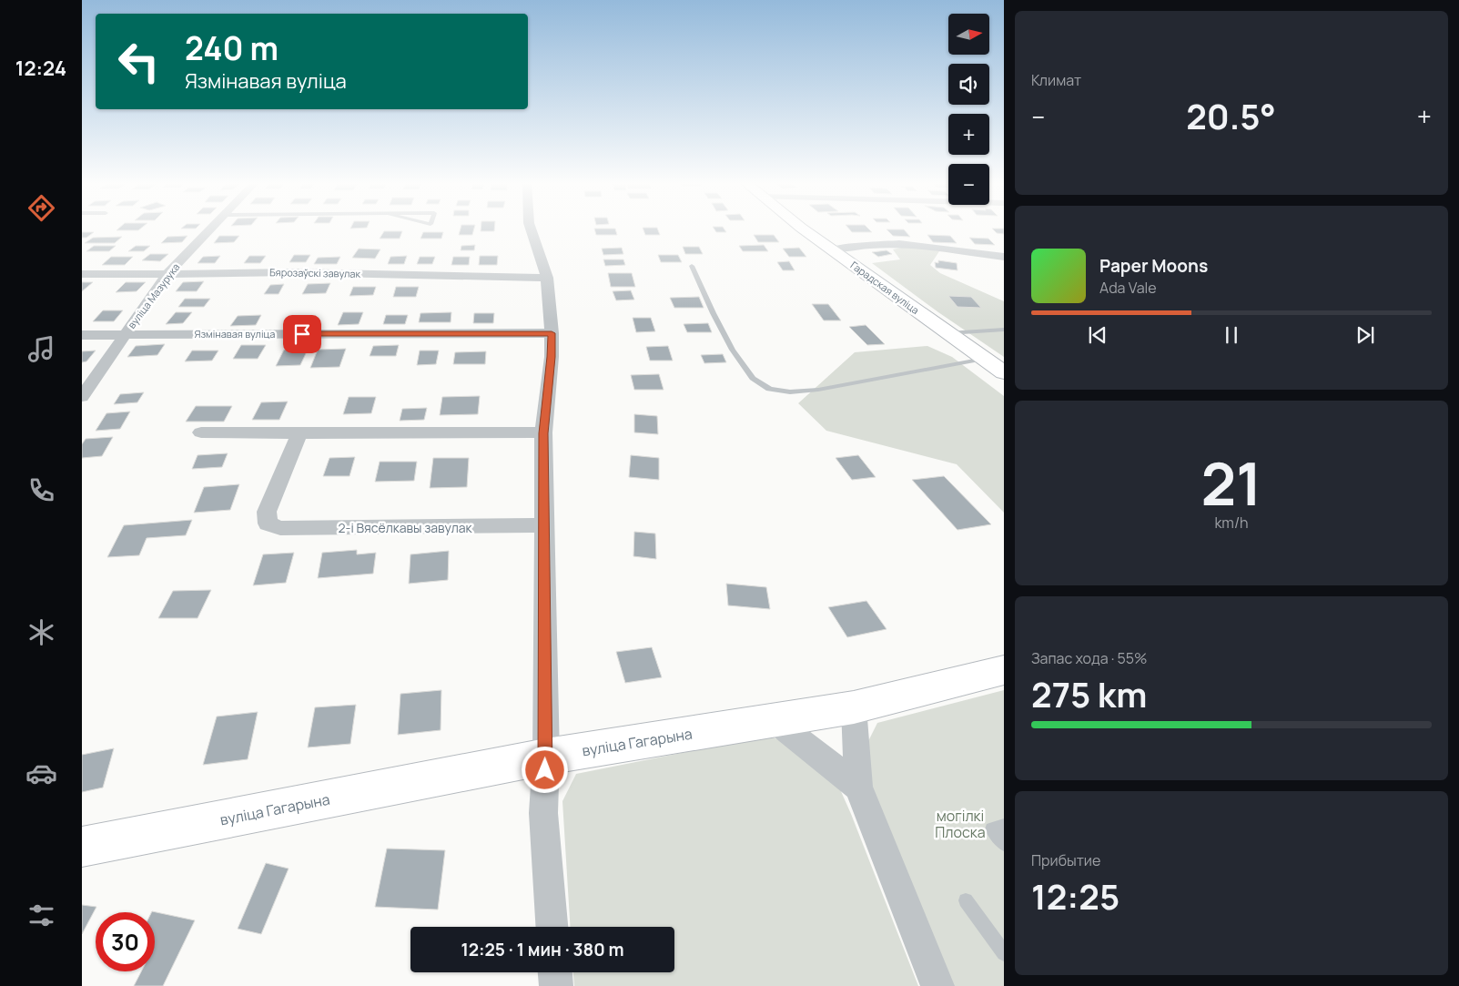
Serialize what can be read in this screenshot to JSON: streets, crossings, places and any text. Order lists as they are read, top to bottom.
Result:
{
  "streets": {
    "main road": ["Гарадская вуліца", "вуліца Гагарына"],
    "street": [
      "Бярозаўскі завулак",
      "вуліца Мазурука",
      "Язмінавая вуліца",
      "2-і Вясёлкавы завулак"
    ]
  },
  "crossings": [
    ["Бярозаўскі завулак", "вуліца Мазурука"],
    ["вуліца Мазурука", "Язмінавая вуліца"]
  ],
  "parks": ["могілкі Плоска"],
  "north": "right",
  "page": {
    "tabs": "12:24",
    "tile": [
      "Климат",
      ["21", "km/h"],
      ["Запас хода · 55%", "275 km"],
      ["Прибытие", "12:25"]
    ],
    "map_buttons": ["+", "−"],
    "turn": ["240 m", "Язмінавая вуліца"],
    "heat": ["−", "20.5°", "+"],
    "song": ["Paper Moons", "Ada Vale"],
    "limit": "30",
    "trip": "12:25 · 1 мин · 380 m"
  }
}
